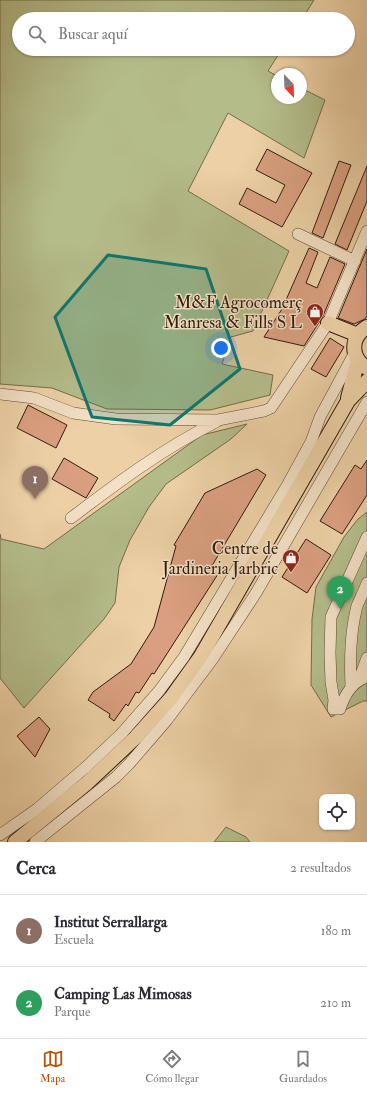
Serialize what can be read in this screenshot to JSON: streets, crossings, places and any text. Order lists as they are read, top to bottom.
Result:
{
  "places": {
    "shop": ["M&F Agrocomerç Manresa & Fills S L", "Centre de Jardineria Jarbric"]
  },
  "north": "bottom right",
  "page": {
    "search": "Buscar aquí",
    "pins": ["1", "2"],
    "heading": ["Cerca", "2 resultados"],
    "list": [
      {
        "mark": "1",
        "name": "Institut Serrallarga",
        "note": "Escuela",
        "value": "180 m"
      },
      {
        "mark": "2",
        "name": "Camping Las Mimosas",
        "note": "Parque",
        "value": "210 m"
      }
    ],
    "nav": ["Mapa", "Cómo llegar", "Guardados"]
  }
}
